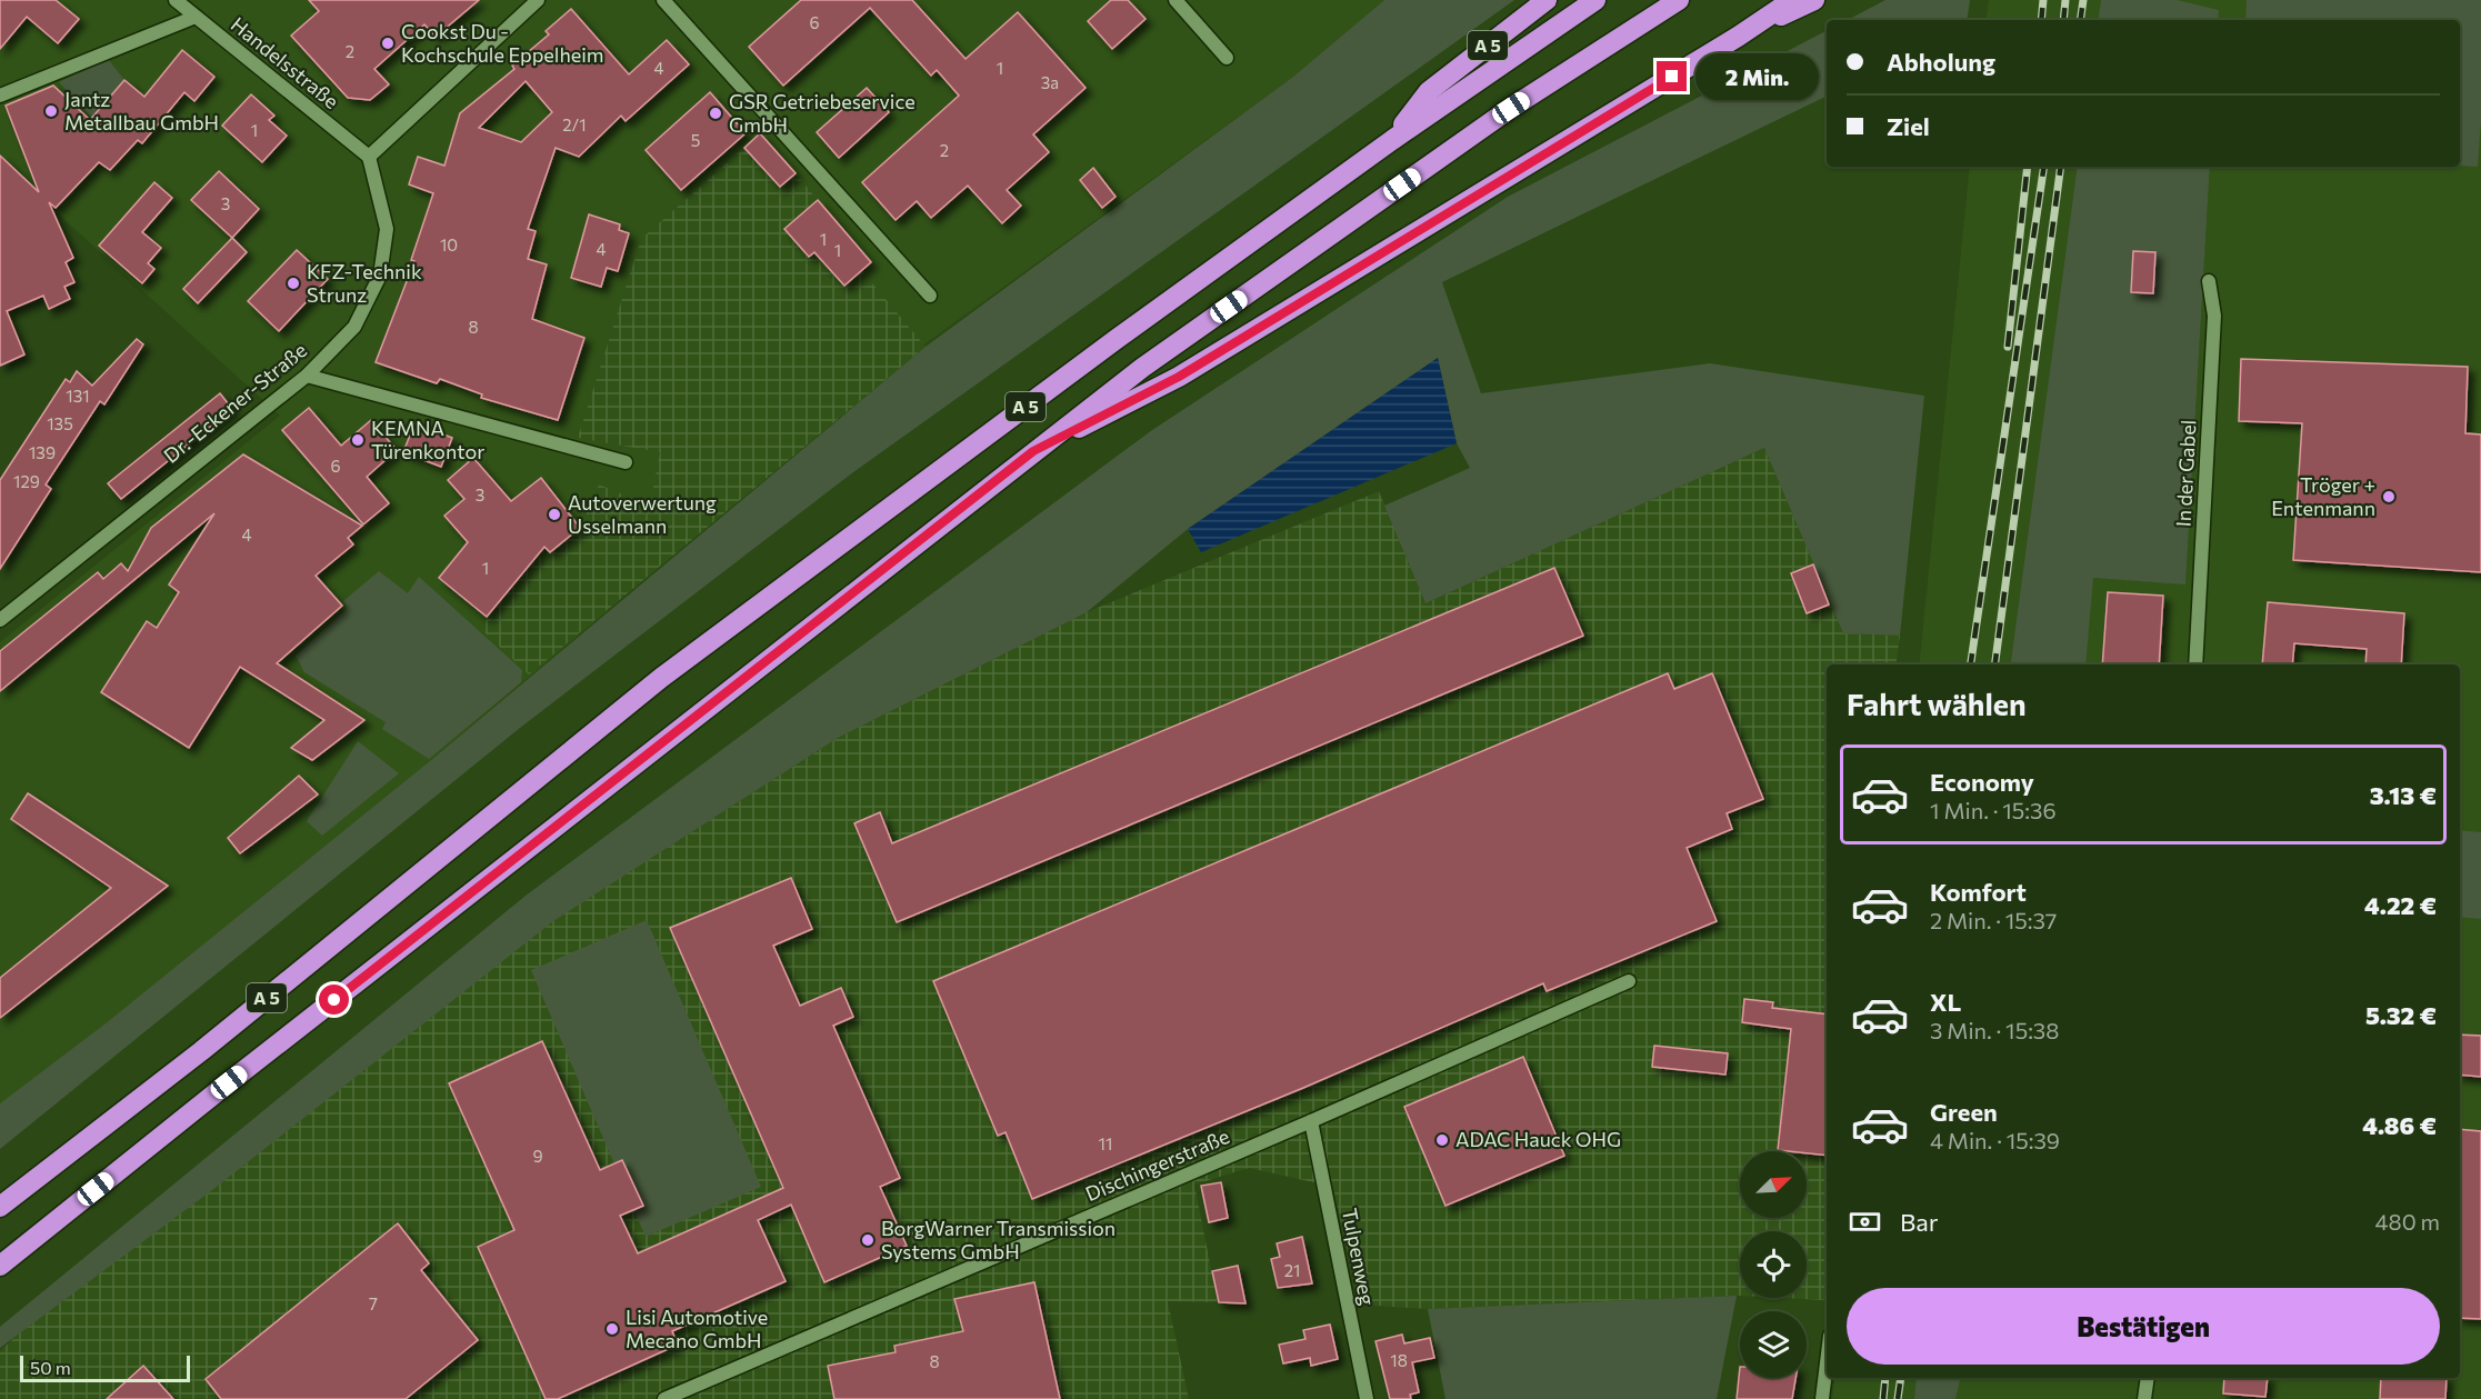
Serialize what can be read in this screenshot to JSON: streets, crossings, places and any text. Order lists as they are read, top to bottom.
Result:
{
  "streets": {
    "highway": ["A 5"],
    "street": [
      "Handelsstraße",
      "Dr.-Eckener-Straße",
      "In der Gabel",
      "Dischingerstraße",
      "Tulpenweg"
    ]
  },
  "crossings": [
    ["Handelsstraße", "Dr.-Eckener-Straße"],
    ["Dischingerstraße", "Tulpenweg"]
  ],
  "places": [
    "Cookst Du - Kochschule Eppelheim",
    "Jantz Metallbau GmbH",
    "GSR Getriebeservice GmbH",
    "KFZ-Technik Strunz",
    "KEMNA Türenkontor",
    "Tröger + Entenmann",
    "Autoverwertung Usselmann",
    "ADAC Hauck OHG",
    "BorgWarner Transmission Systems GmbH",
    "Lisi Automotive Mecano GmbH"
  ],
  "house_numbers": [
    "6",
    "2",
    "4",
    "1",
    "3a",
    "2/1",
    "1",
    "5",
    "2",
    "3",
    "1",
    "10",
    "4",
    "1",
    "8",
    "131",
    "135",
    "139",
    "6",
    "129",
    "3",
    "4",
    "1",
    "11",
    "9",
    "21",
    "7",
    "18",
    "8"
  ],
  "scale_bar": "50 m",
  "north": "top right",
  "page": {
    "banner": ["Abholung", "Ziel"],
    "bubble": "2 Min.",
    "heading": "Fahrt wählen",
    "list": [
      {
        "name": "Economy",
        "note": "1 Min. · 15:36",
        "value": "3.13 €"
      },
      {
        "name": "Komfort",
        "note": "2 Min. · 15:37",
        "value": "4.22 €"
      },
      {
        "name": "XL",
        "note": "3 Min. · 15:38",
        "value": "5.32 €"
      },
      {
        "name": "Green",
        "note": "4 Min. · 15:39",
        "value": "4.86 €"
      }
    ],
    "pay": ["Bar", "480 m"],
    "buttons": "Bestätigen",
    "scale": "50 m"
  }
}
